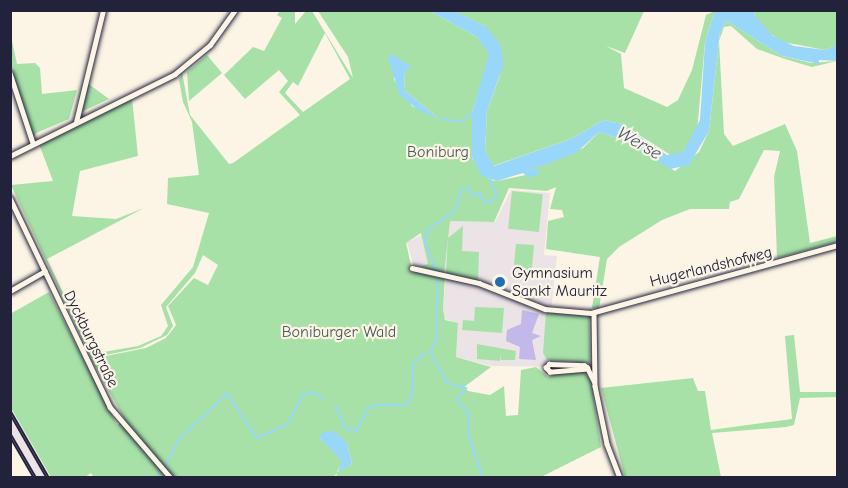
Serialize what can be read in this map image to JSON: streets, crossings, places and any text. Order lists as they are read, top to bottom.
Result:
{
  "streets": {
    "street": ["Hugerlandshofweg", "Dyckburgstraße"]
  },
  "water": ["Werse"],
  "parks": ["Boniburg", "Boniburger Wald"],
  "places": ["Gymnasium Sankt Mauritz"]
}
